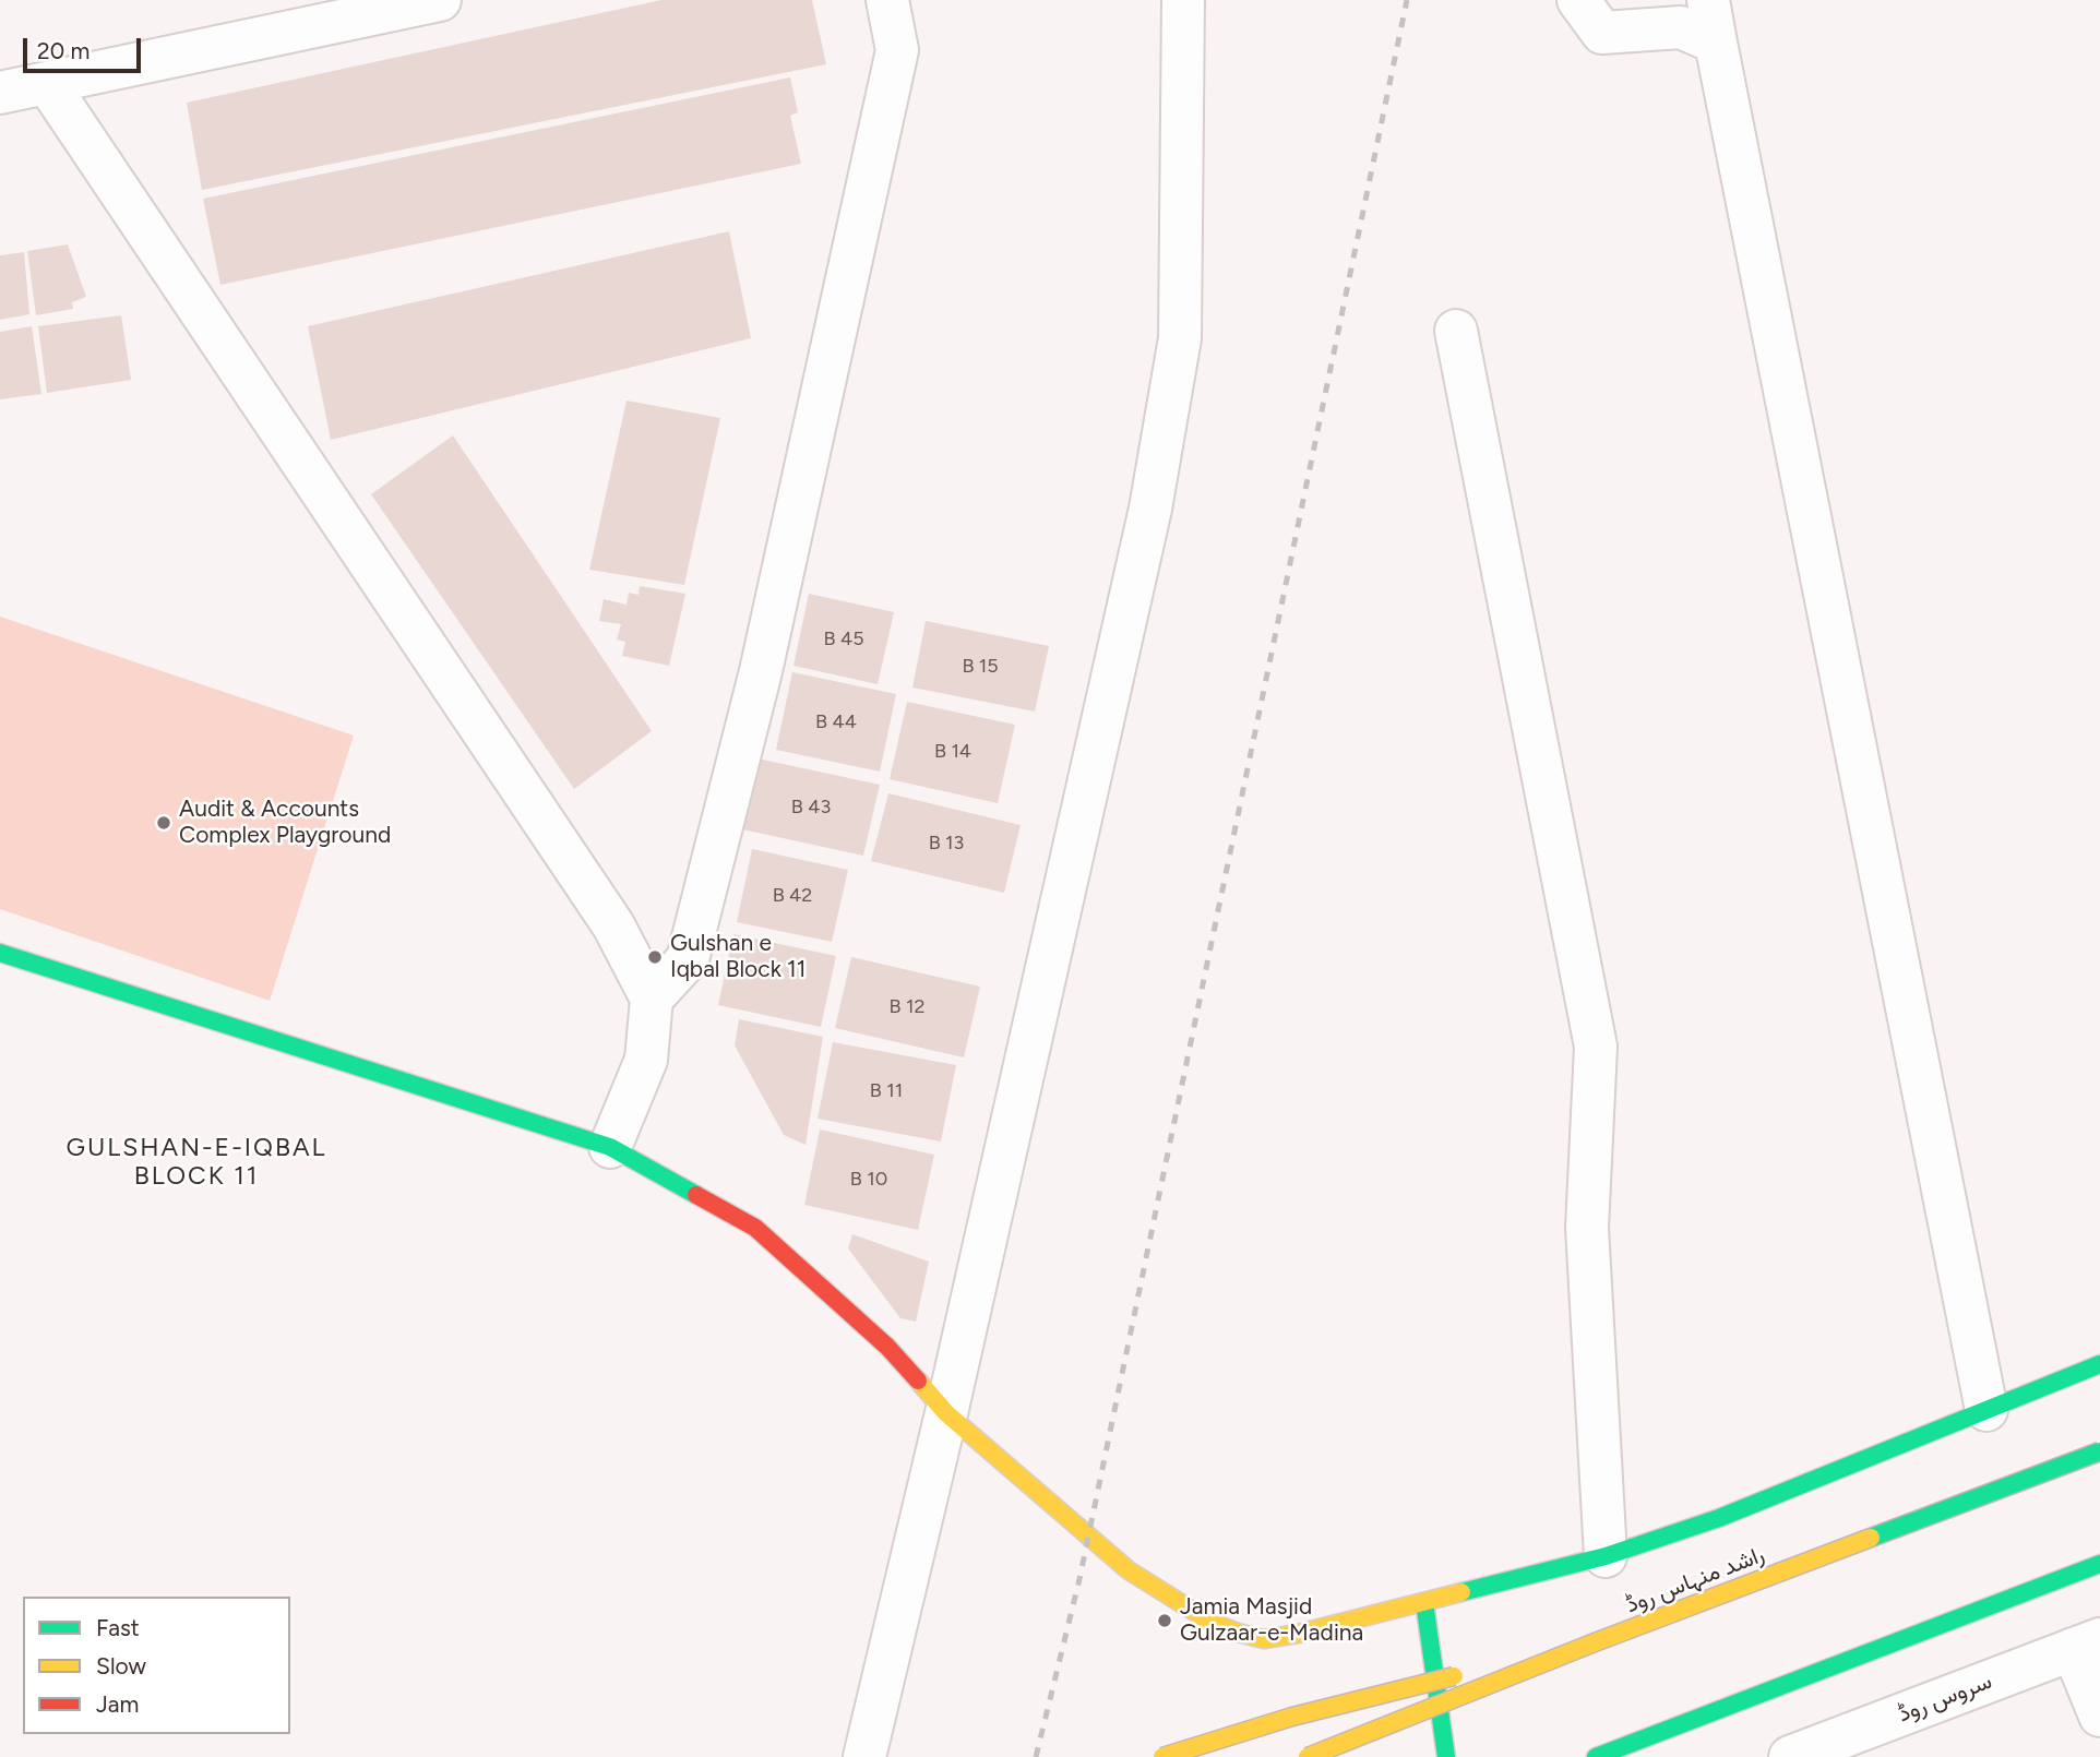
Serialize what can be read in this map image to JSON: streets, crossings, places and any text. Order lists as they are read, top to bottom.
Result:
{
  "streets": {
    "street": ["راشد منہاس روڈ", "سروس روڈ"]
  },
  "districts": ["GULSHAN-E-IQBAL BLOCK 11"],
  "places": ["Audit & Accounts Complex Playground", "Gulshan e Iqbal Block 11", "Jamia Masjid Gulzaar-e-Madina"],
  "house_numbers": [
    "B 45",
    "B 15",
    "B 44",
    "B 14",
    "B 43",
    "B 13",
    "B 42",
    "B 12",
    "B 11",
    "B 10"
  ],
  "legend": ["Fast", "Slow", "Jam"],
  "scale_bar": "20 m"
}
